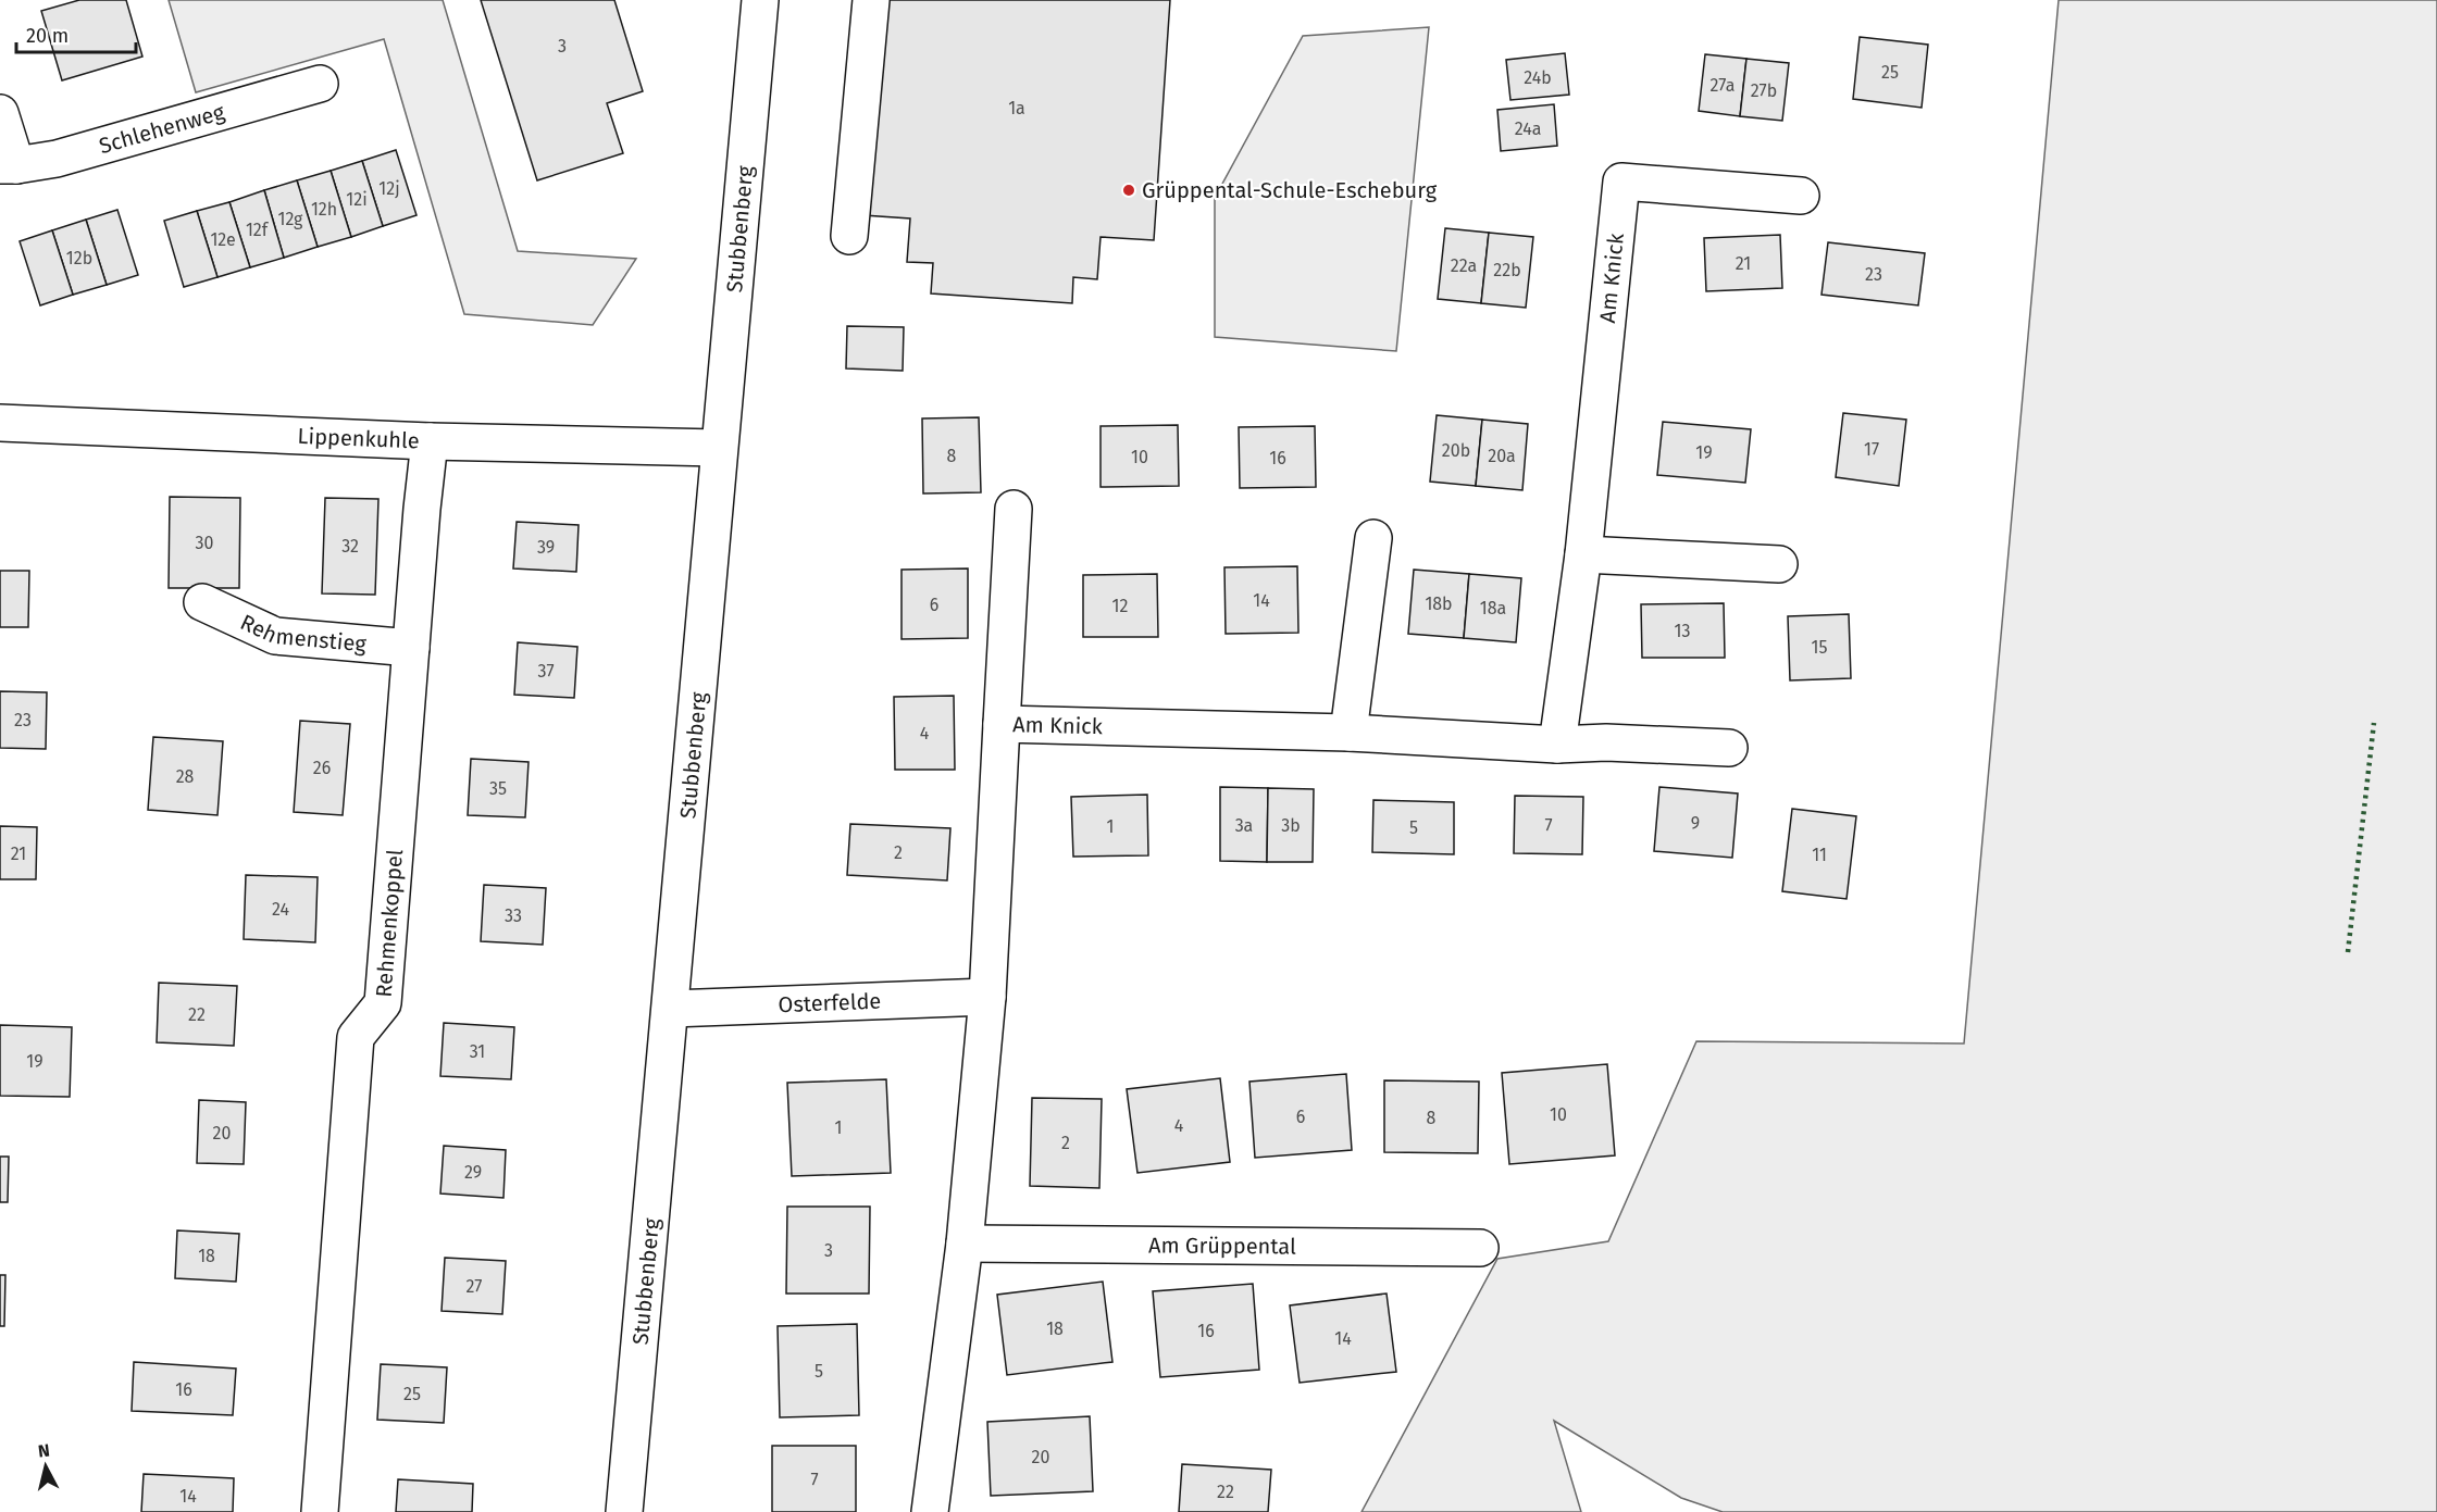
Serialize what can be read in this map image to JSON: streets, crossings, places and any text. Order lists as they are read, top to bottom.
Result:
{
  "streets": {
    "street": [
      "Schlehenweg",
      "Stubbenberg",
      "Am Knick",
      "Lippenkuhle",
      "Rehmenstieg",
      "Rehmenkoppel",
      "Osterfelde",
      "Am Grüppental"
    ]
  },
  "crossings": [
    ["Stubbenberg", "Lippenkuhle"],
    ["Stubbenberg", "Osterfelde"],
    ["Am Knick", "Osterfelde"],
    ["Lippenkuhle", "Rehmenkoppel"],
    ["Rehmenstieg", "Rehmenkoppel"]
  ],
  "places": ["Grüppental-Schule-Escheburg"],
  "house_numbers": [
    "3",
    "25",
    "24b",
    "27a",
    "27b",
    "1a",
    "24a",
    "12j",
    "12i",
    "12h",
    "12g",
    "12f",
    "12e",
    "12b",
    "21",
    "22a",
    "22b",
    "23",
    "17",
    "20b",
    "19",
    "8",
    "20a",
    "10",
    "16",
    "30",
    "32",
    "39",
    "14",
    "18b",
    "6",
    "12",
    "18a",
    "13",
    "15",
    "37",
    "23",
    "4",
    "26",
    "28",
    "35",
    "9",
    "3a",
    "3b",
    "7",
    "1",
    "5",
    "2",
    "21",
    "11",
    "24",
    "33",
    "22",
    "31",
    "19",
    "10",
    "6",
    "8",
    "4",
    "1",
    "20",
    "2",
    "29",
    "3",
    "18",
    "27",
    "18",
    "16",
    "14",
    "5",
    "16",
    "25",
    "20",
    "7",
    "22",
    "14"
  ],
  "scale_bar": "20 m",
  "north": "top"
}
